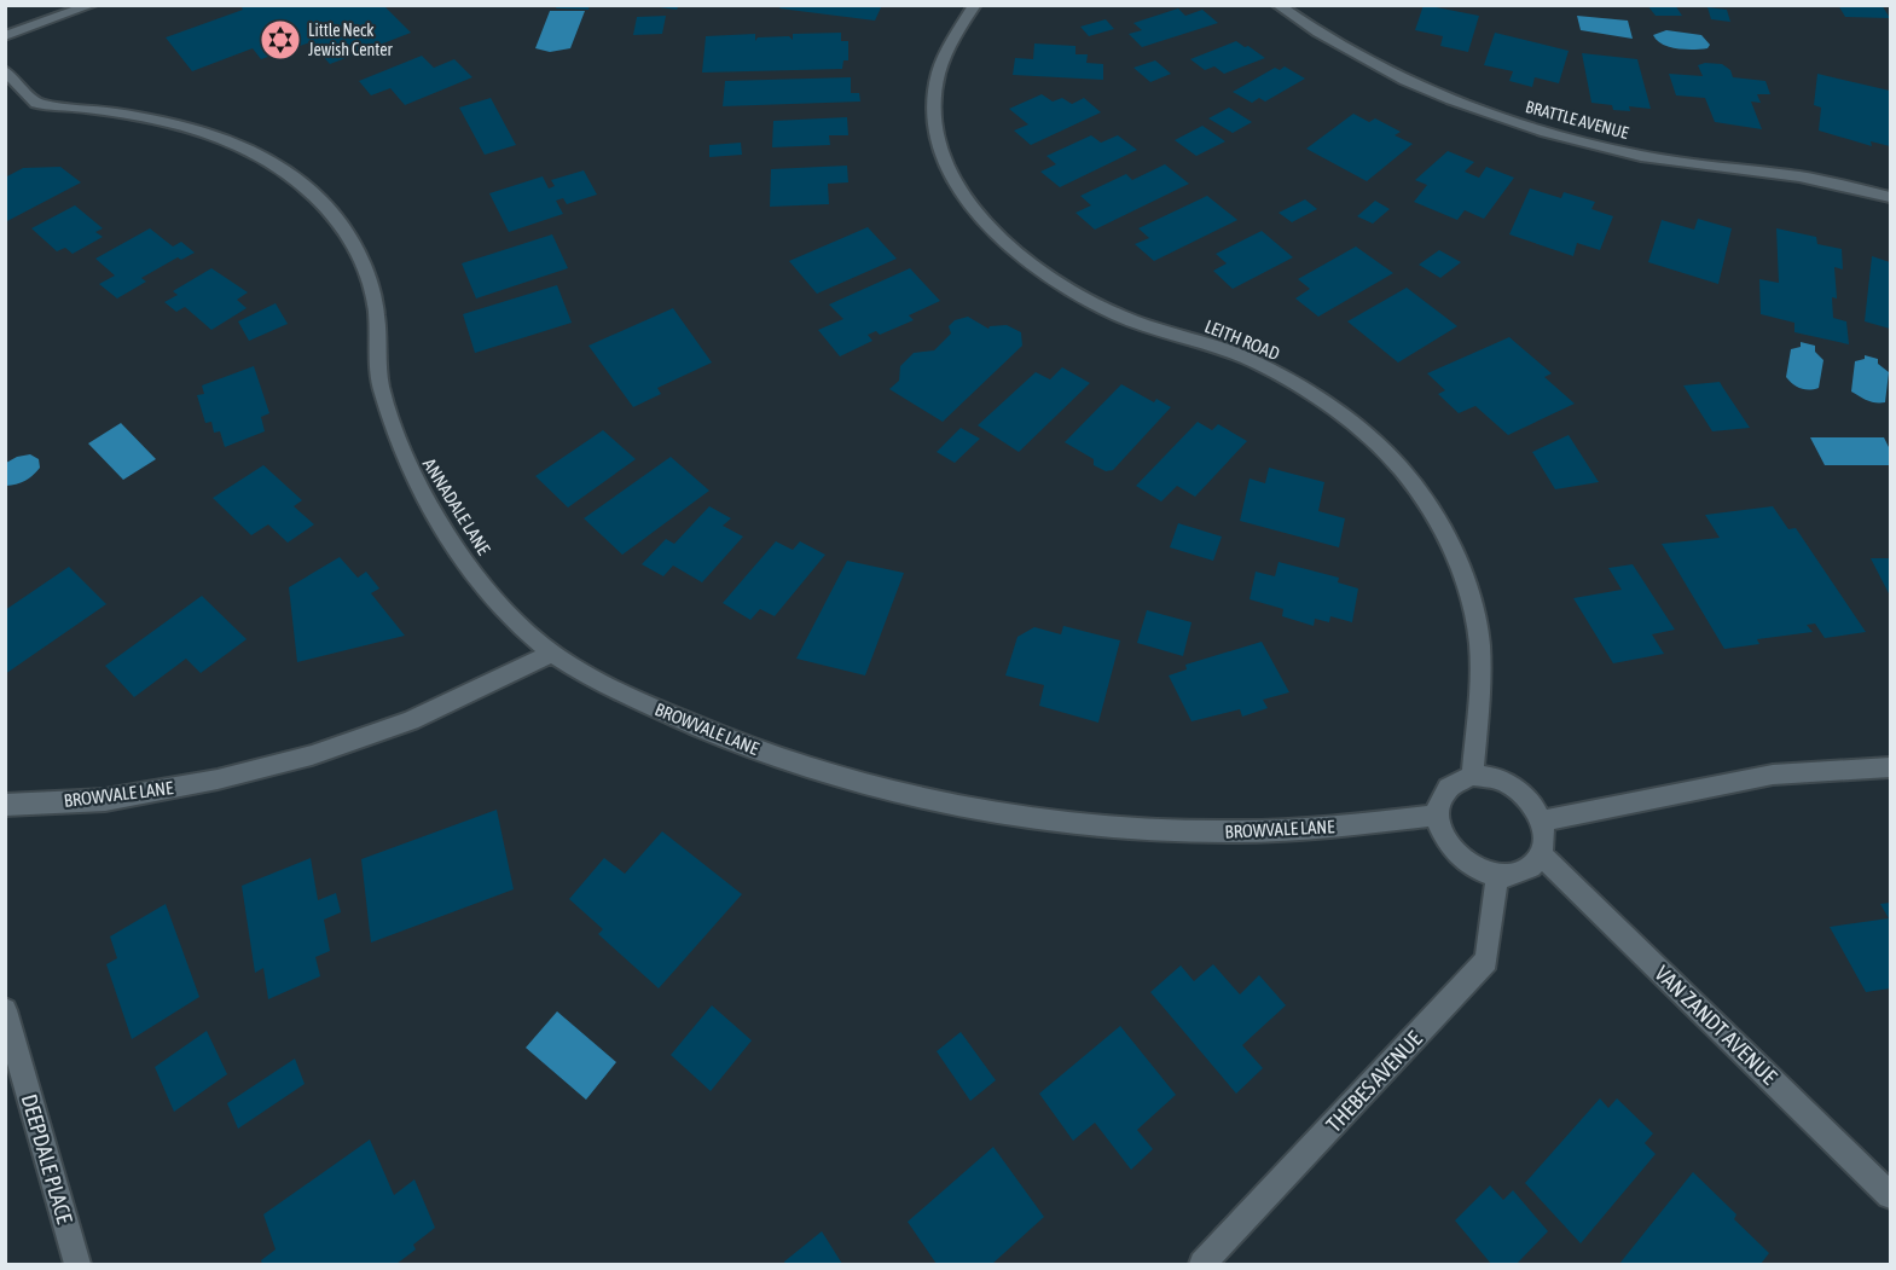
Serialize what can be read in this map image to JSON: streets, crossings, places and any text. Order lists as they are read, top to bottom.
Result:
{
  "streets": {
    "street": [
      "BRATTLE AVENUE",
      "LEITH ROAD",
      "ANNADALE LANE",
      "BROWVALE LANE",
      "VAN ZANDT AVENUE",
      "THEBES AVENUE",
      "DEEPDALE PLACE"
    ]
  },
  "crossings": [
    ["LEITH ROAD", "BROWVALE LANE"],
    ["LEITH ROAD", "VAN ZANDT AVENUE"],
    ["LEITH ROAD", "THEBES AVENUE"],
    ["ANNADALE LANE", "BROWVALE LANE"],
    ["BROWVALE LANE", "VAN ZANDT AVENUE"],
    ["BROWVALE LANE", "THEBES AVENUE"],
    ["VAN ZANDT AVENUE", "THEBES AVENUE"]
  ],
  "places": {
    "synagogue": ["Little Neck Jewish Center"]
  }
}
